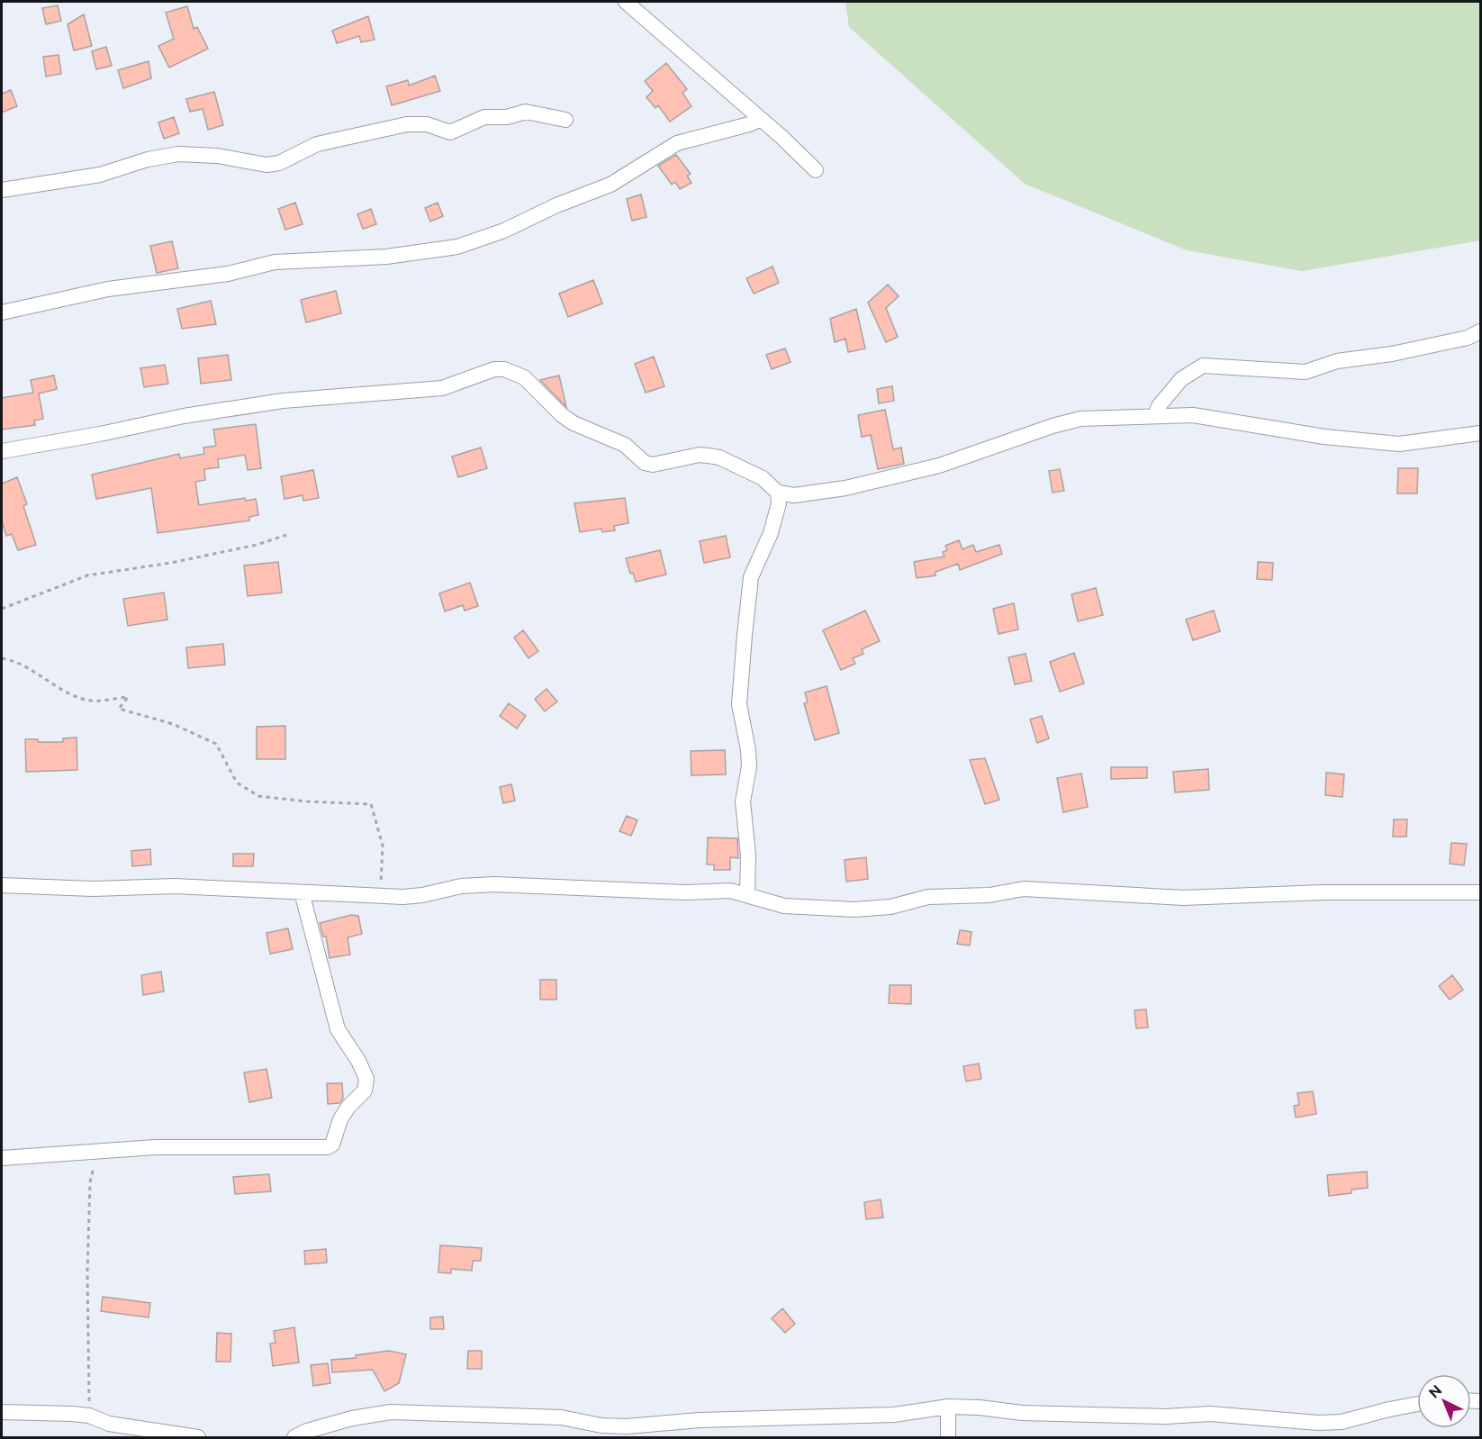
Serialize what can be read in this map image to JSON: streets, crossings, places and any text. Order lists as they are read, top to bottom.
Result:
{
  "north": "top left"
}
